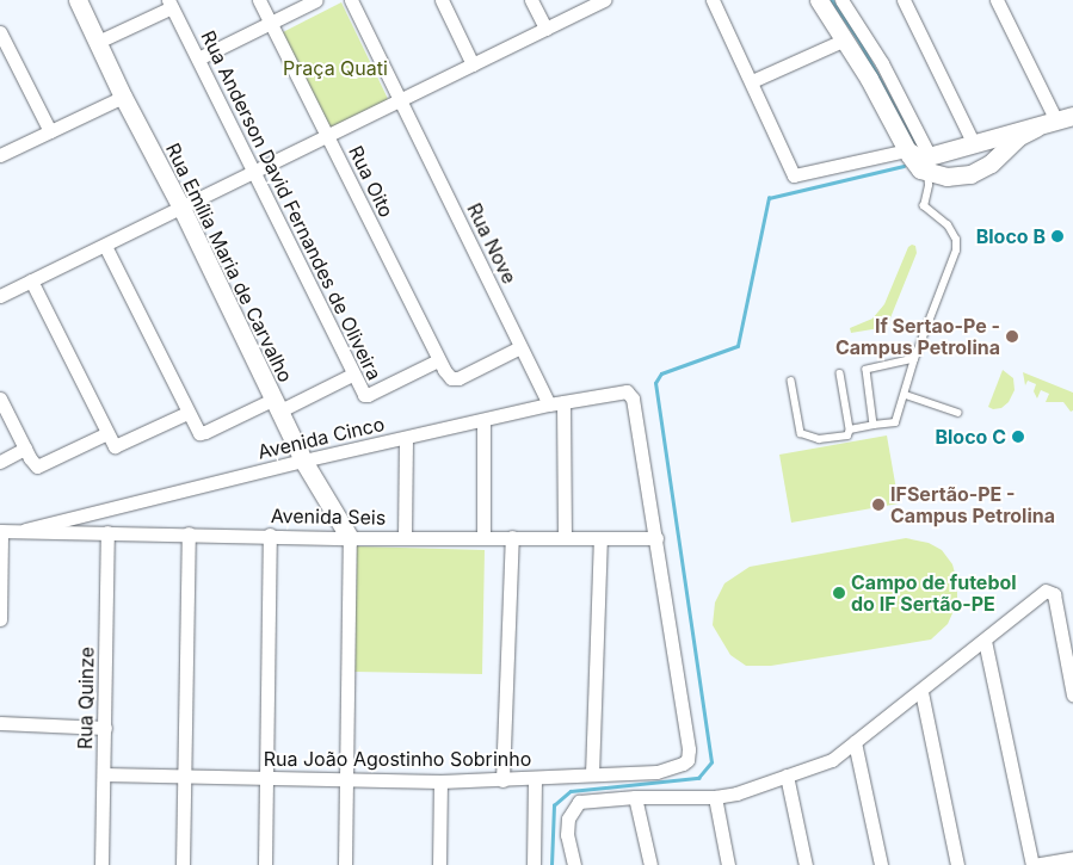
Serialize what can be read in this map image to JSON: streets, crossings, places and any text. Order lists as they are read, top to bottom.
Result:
{
  "streets": {
    "street": [
      "Rua Oito",
      "Rua Anderson David Fernandes de Oliveira",
      "Rua Nove",
      "Rua Emília Maria de Carvalho",
      "Avenida Cinco",
      "Avenida Seis",
      "Rua Quinze",
      "Rua João Agostinho Sobrinho"
    ]
  },
  "crossings": [
    ["Rua Oito", "Rua Anderson David Fernandes de Oliveira"],
    ["Rua Oito", "Rua Nove"],
    ["Rua Nove", "Avenida Cinco"],
    ["Rua Emília Maria de Carvalho", "Avenida Cinco"],
    ["Rua Emília Maria de Carvalho", "Avenida Seis"],
    ["Avenida Cinco", "Avenida Seis"],
    ["Avenida Cinco", "Rua João Agostinho Sobrinho"],
    ["Avenida Seis", "Rua Quinze"],
    ["Avenida Seis", "Rua João Agostinho Sobrinho"],
    ["Rua Quinze", "Rua João Agostinho Sobrinho"]
  ],
  "parks": ["Praça Quati"],
  "places": [
    "Bloco B",
    "If Sertao-Pe - Campus Petrolina",
    "Bloco C",
    "IFSertão-PE - Campus Petrolina",
    "Campo de futebol do IF Sertão-PE"
  ]
}
